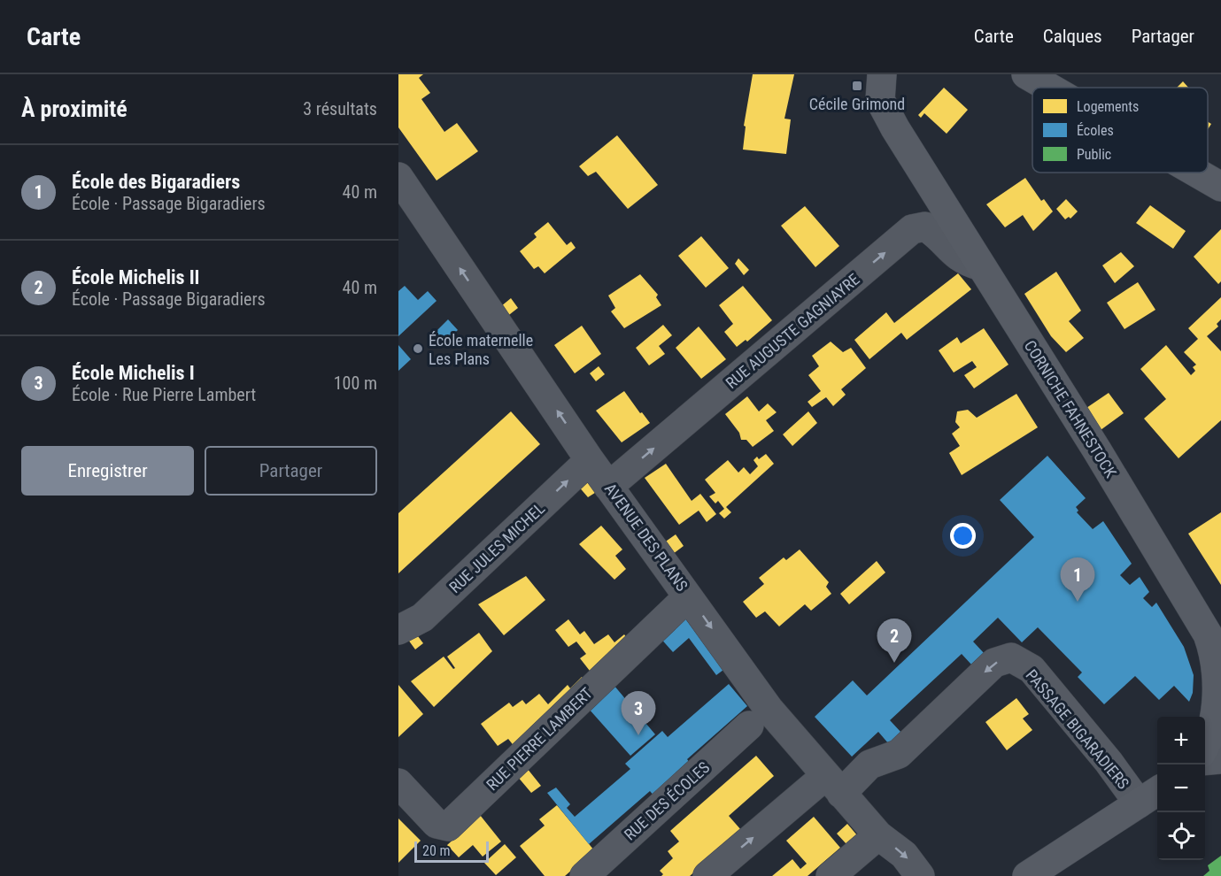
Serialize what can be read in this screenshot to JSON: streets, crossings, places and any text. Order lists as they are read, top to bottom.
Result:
{
  "streets": {
    "main road": ["CORNICHE FAHNESTOCK"],
    "street": [
      "RUE AUGUSTE GAGNIAYRE",
      "AVENUE DES PLANS",
      "RUE JULES MICHEL",
      "PASSAGE BIGARADIERS",
      "RUE PIERRE LAMBERT",
      "RUE DES ÉCOLES"
    ]
  },
  "crossings": [
    ["RUE AUGUSTE GAGNIAYRE", "CORNICHE FAHNESTOCK"],
    ["RUE AUGUSTE GAGNIAYRE", "AVENUE DES PLANS"],
    ["AVENUE DES PLANS", "RUE JULES MICHEL"],
    ["AVENUE DES PLANS", "PASSAGE BIGARADIERS"]
  ],
  "one_way": ["RUE AUGUSTE GAGNIAYRE", "RUE JULES MICHEL"],
  "places": {
    "transit": ["Cécile Grimond"],
    "other": ["École maternelle Les Plans"]
  },
  "legend": ["Logements", "Écoles", "Public"],
  "scale_bar": "20 m",
  "page": {
    "header": "Carte",
    "nav": ["Carte", "Calques", "Partager"],
    "heading": ["À proximité", "3 résultats"],
    "list": [
      {
        "mark": "1",
        "name": "École des Bigaradiers",
        "note": "École · Passage Bigaradiers",
        "value": "40 m"
      },
      {
        "mark": "2",
        "name": "École Michelis II",
        "note": "École · Passage Bigaradiers",
        "value": "40 m"
      },
      {
        "mark": "3",
        "name": "École Michelis I",
        "note": "École · Rue Pierre Lambert",
        "value": "100 m"
      }
    ],
    "buttons": ["Enregistrer", "Partager"],
    "pins": ["1", "2", "3"],
    "map_buttons": ["+", "−"],
    "scale": "20 m"
  }
}
